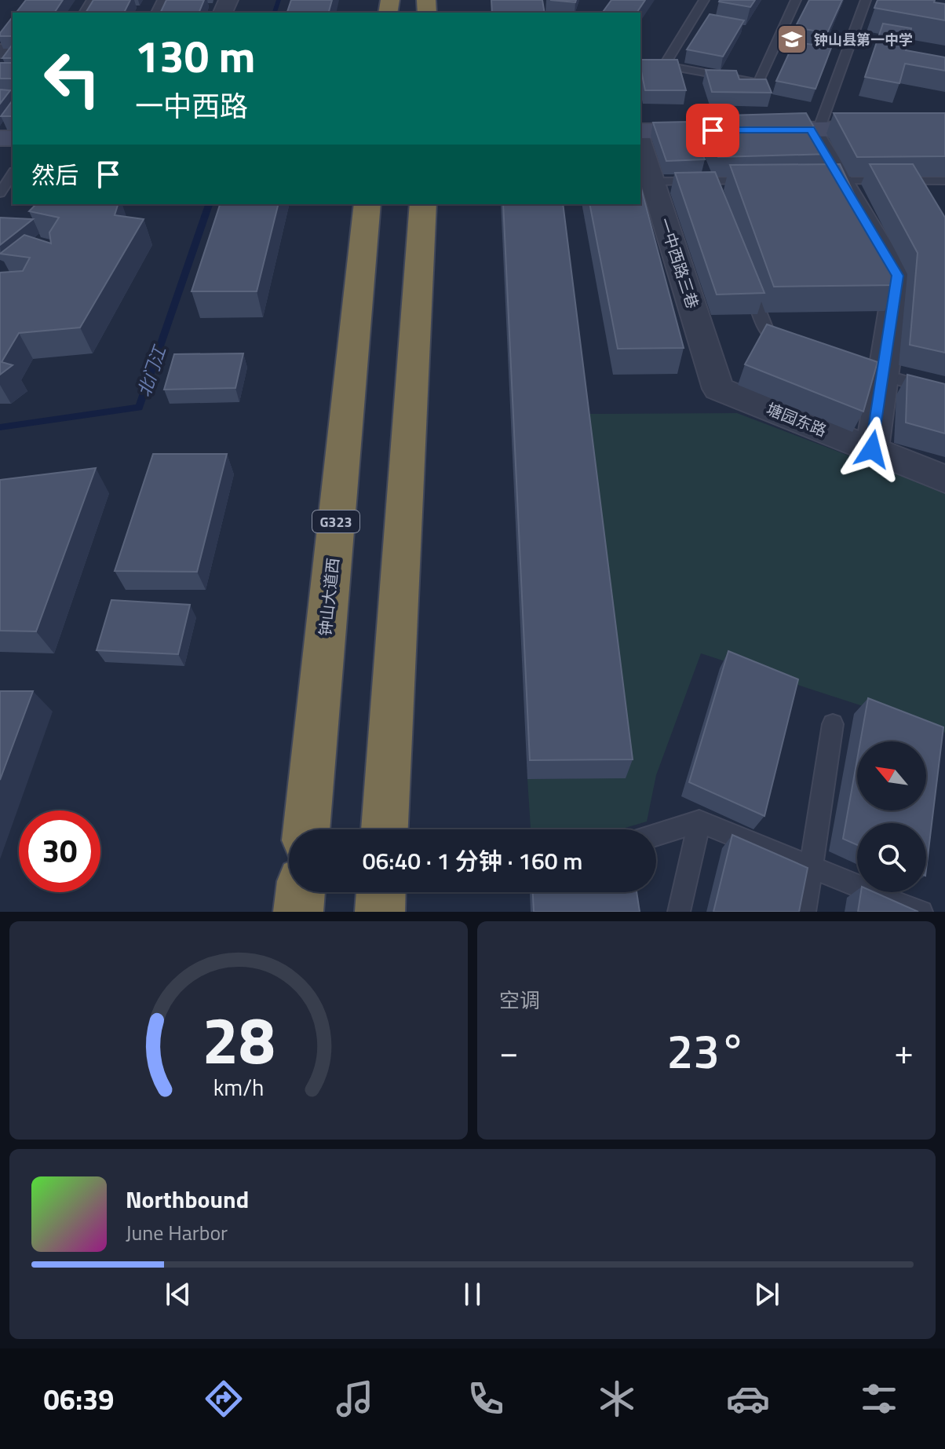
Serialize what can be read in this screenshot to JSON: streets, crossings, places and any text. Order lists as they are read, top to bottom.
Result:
{
  "streets": {
    "highway": ["G323", "钟山大道西"],
    "street": ["一中西路三巷", "塘园东路"]
  },
  "crossings": [
    ["一中西路三巷", "塘园东路"]
  ],
  "water": ["北门江"],
  "places": {
    "school or university": ["钟山县第一中学"]
  },
  "north": "top left",
  "page": {
    "turn": ["130 m", "一中西路"],
    "then": "然后",
    "limit": "30",
    "trip": "06:40 · 1 分钟 · 160 m",
    "tile": "空调",
    "heat": ["−", "23°", "+"],
    "song": ["Northbound", "June Harbor"],
    "tabs": "06:39",
    "gauge": ["28", "km/h"]
  }
}
